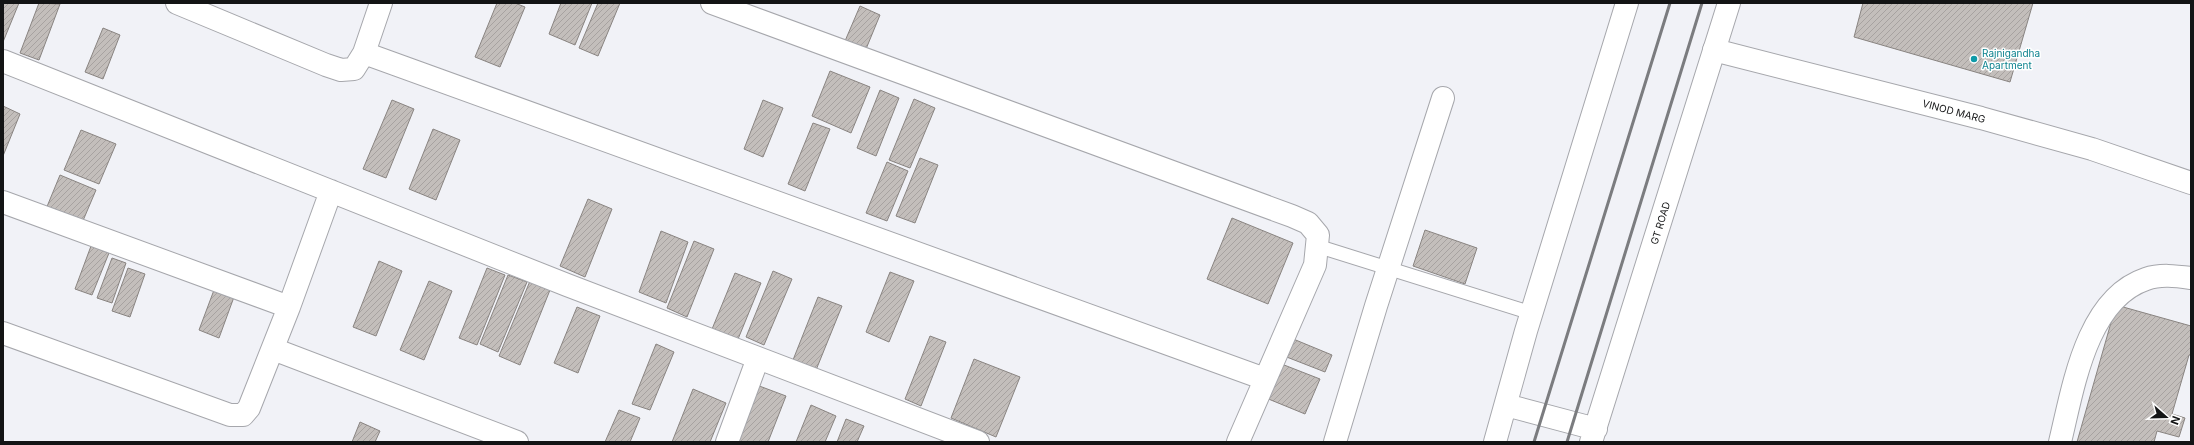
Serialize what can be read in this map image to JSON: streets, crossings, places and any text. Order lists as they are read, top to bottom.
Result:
{
  "streets": {
    "main road": ["VINOD MARG", "GT ROAD"]
  },
  "crossings": [
    ["VINOD MARG", "GT ROAD"]
  ],
  "places": ["Rajnigandha Apartment"],
  "north": "right"
}
